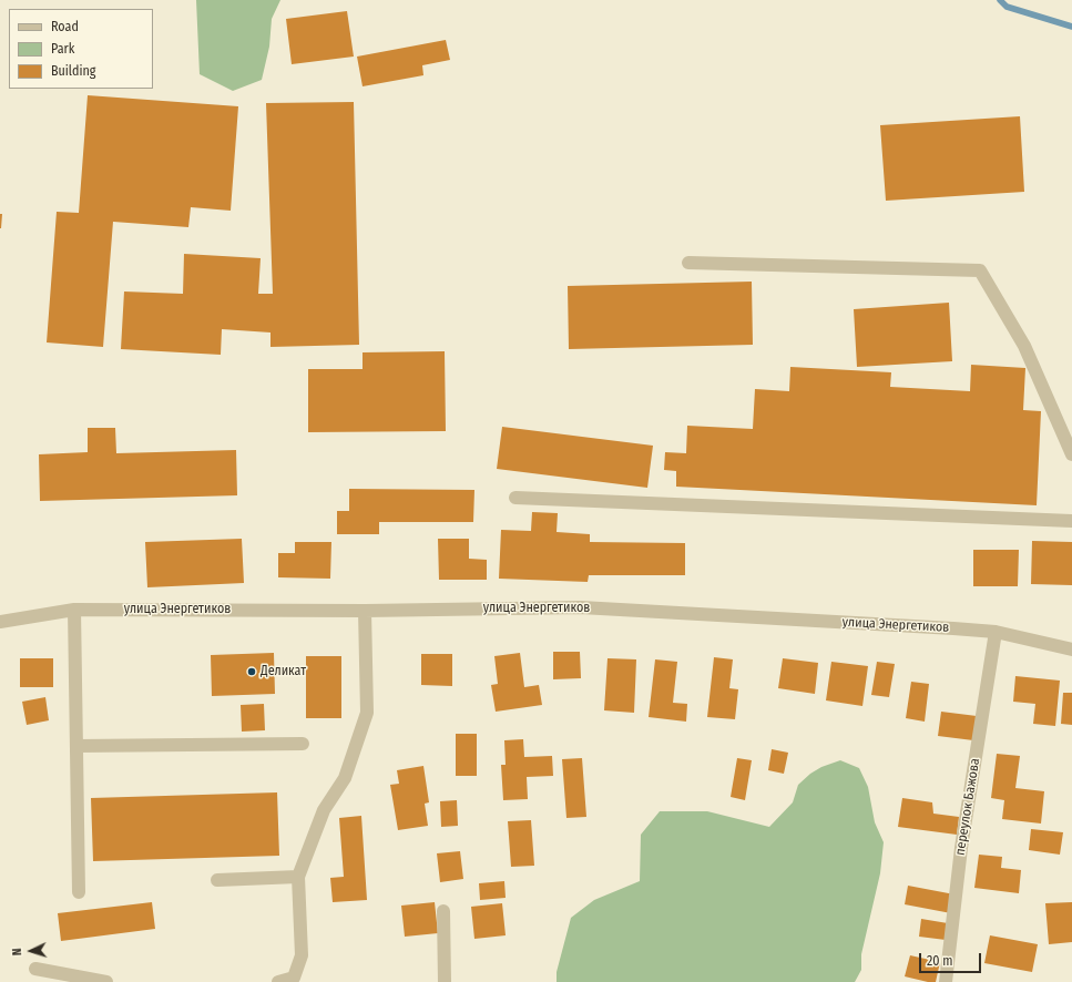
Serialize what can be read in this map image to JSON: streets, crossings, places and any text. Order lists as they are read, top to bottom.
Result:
{
  "streets": {
    "street": ["улица Энергетиков", "переулок Бажова"]
  },
  "crossings": [
    ["улица Энергетиков", "переулок Бажова"]
  ],
  "places": ["Деликат"],
  "legend": ["Road", "Park", "Building"],
  "scale_bar": "20 m",
  "north": "left"
}
